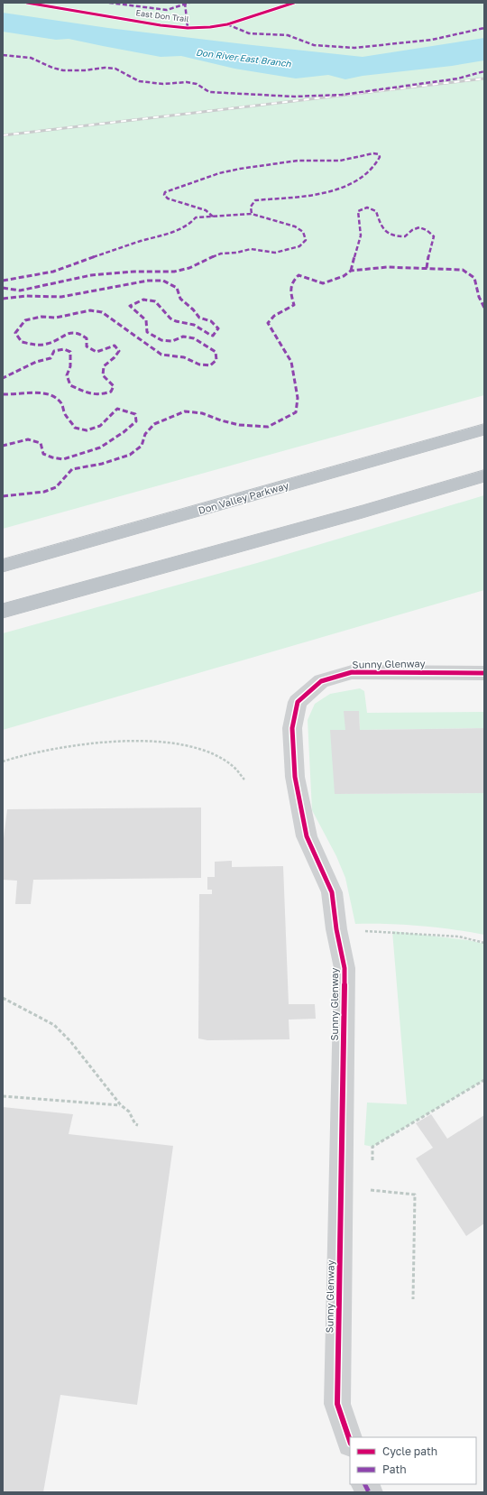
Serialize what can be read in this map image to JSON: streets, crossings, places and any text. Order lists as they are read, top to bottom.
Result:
{
  "streets": {
    "highway": ["Don Valley Parkway"],
    "street": ["Sunny Glenway"],
    "cycle path": ["East Don Trail"]
  },
  "water": ["Don River East Branch"],
  "legend": ["Cycle path", "Path"]
}
